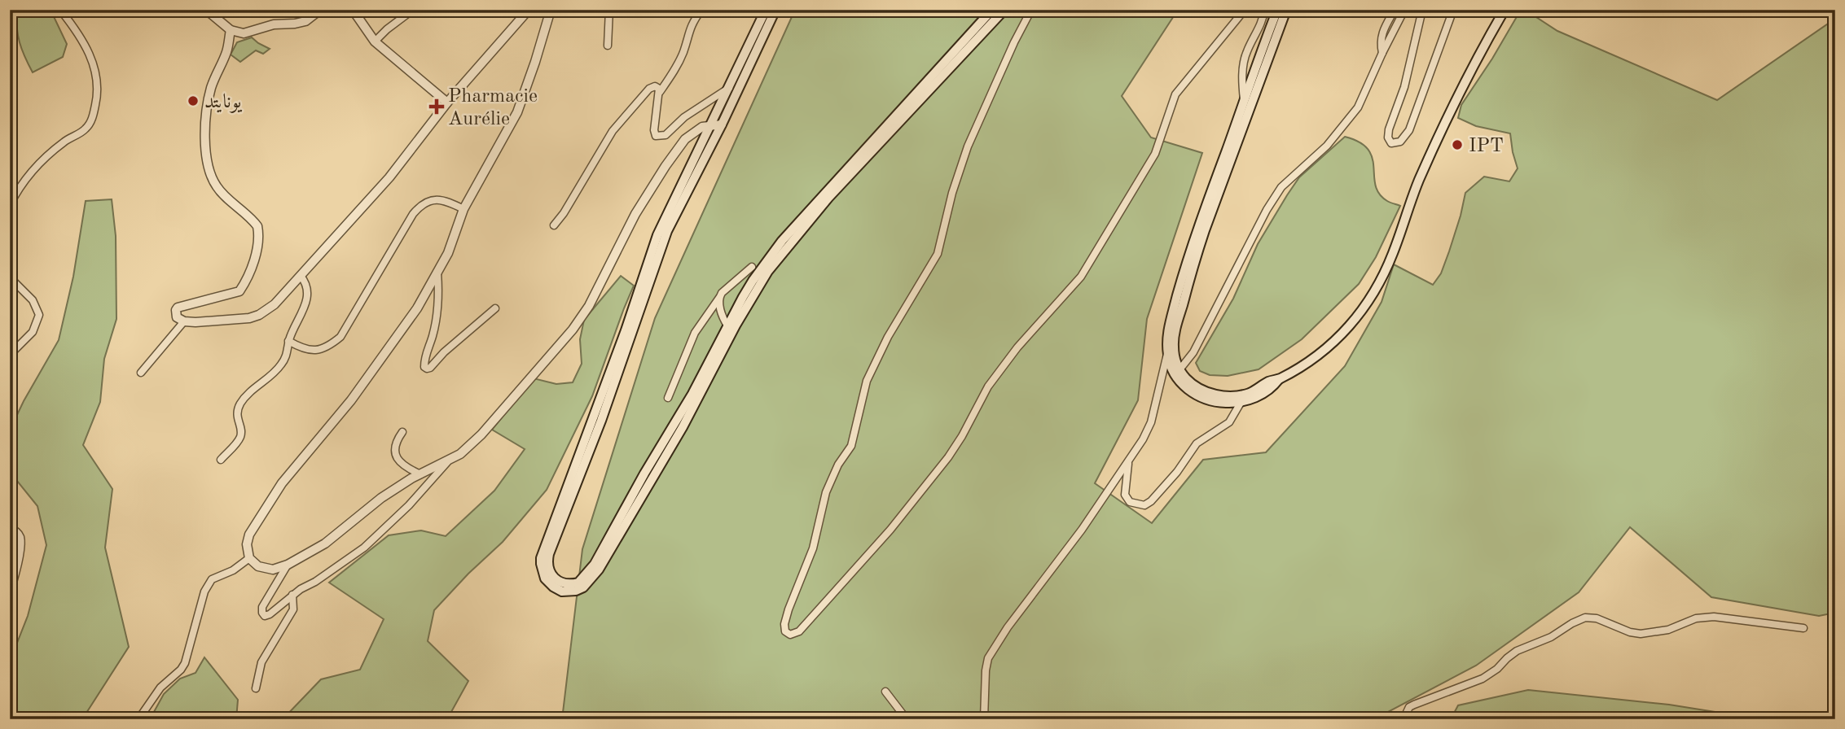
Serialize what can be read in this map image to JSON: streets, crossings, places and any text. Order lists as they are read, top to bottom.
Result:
{
  "places": {
    "other": ["يونايتد", "IPT"],
    "health": ["Pharmacie Aurélie"]
  }
}
